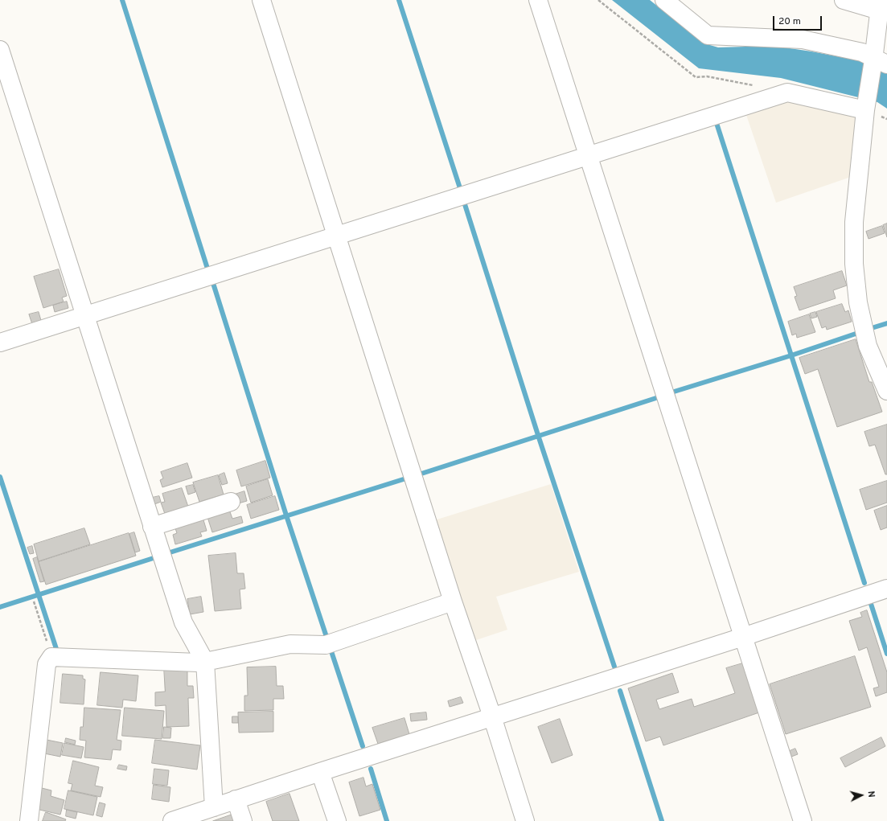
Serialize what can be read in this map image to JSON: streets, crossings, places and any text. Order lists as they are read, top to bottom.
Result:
{
  "scale_bar": "20 m",
  "north": "right"
}
